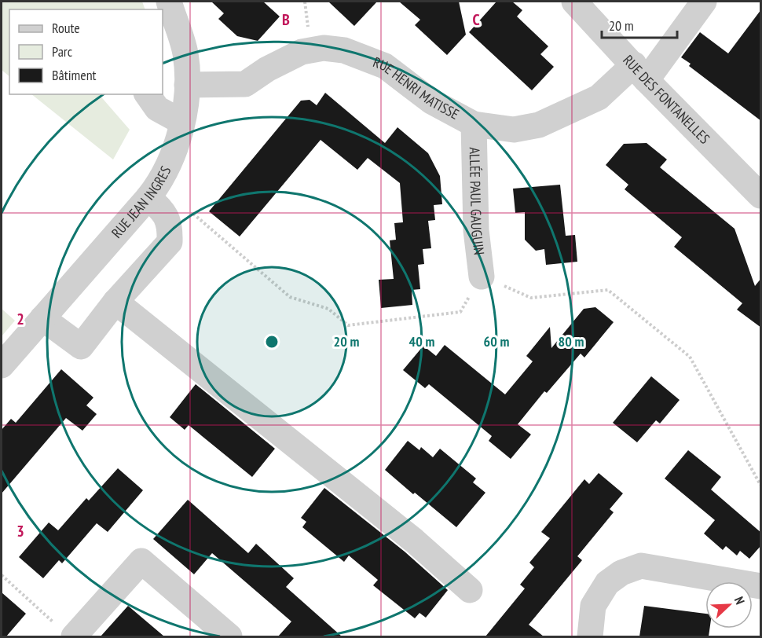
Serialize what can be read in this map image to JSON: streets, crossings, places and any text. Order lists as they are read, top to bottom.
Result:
{
  "streets": {
    "street": [
      "RUE HENRI MATISSE",
      "RUE DES FONTANELLES",
      "ALLÉE PAUL GAUGUIN",
      "RUE JEAN INGRES"
    ]
  },
  "crossings": [
    ["RUE HENRI MATISSE", "RUE DES FONTANELLES"],
    ["RUE HENRI MATISSE", "ALLÉE PAUL GAUGUIN"],
    ["RUE HENRI MATISSE", "RUE JEAN INGRES"]
  ],
  "legend": ["Route", "Parc", "Bâtiment"],
  "scale_bar": "20 m",
  "north": "top right",
  "grid": {
    "columns": ["B", "C"],
    "rows": ["2", "3"]
  },
  "rings": [
    "20 m",
    "40 m",
    "60 m",
    "80 m"
  ]
}
